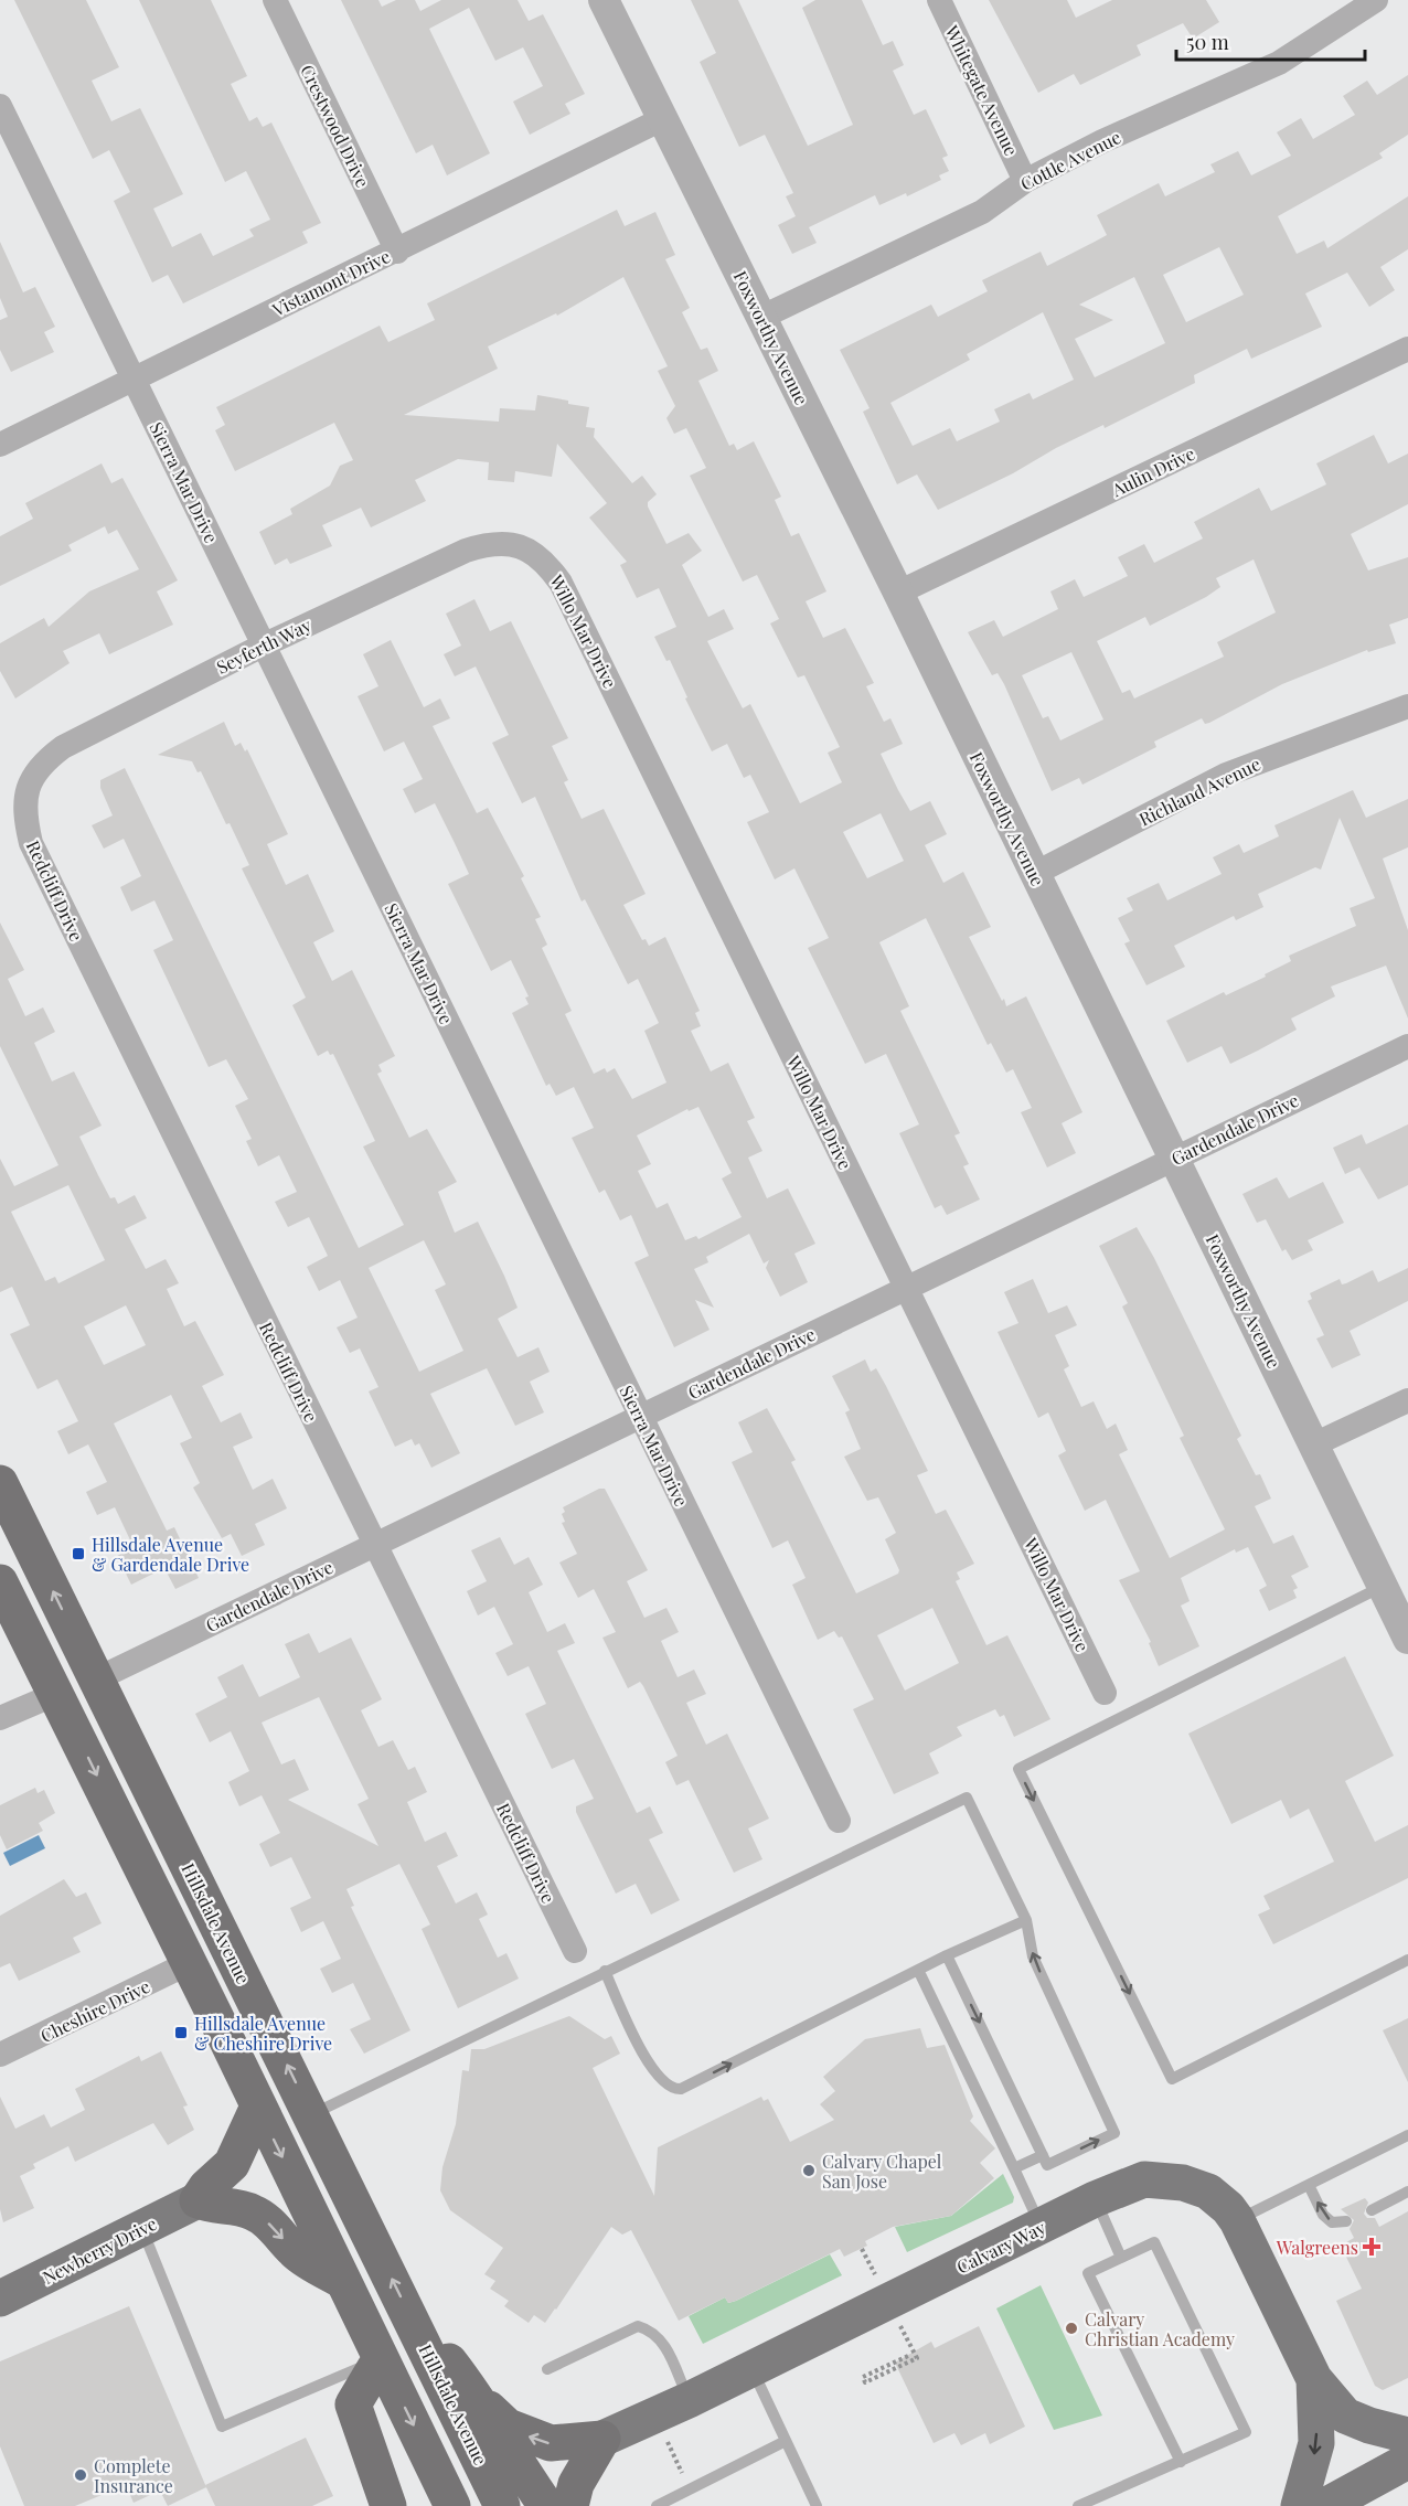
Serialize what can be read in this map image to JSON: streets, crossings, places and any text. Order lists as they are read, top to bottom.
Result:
{
  "streets": {
    "highway": ["Hillsdale Avenue"],
    "main road": ["Calvary Way", "Newberry Drive"],
    "street": [
      "Whitegate Avenue",
      "Crestwood Drive",
      "Cottle Avenue",
      "Vistamont Drive",
      "Foxworthy Avenue",
      "Aulin Drive",
      "Sierra Mar Drive",
      "Willo Mar Drive",
      "Seyferth Way",
      "Richland Avenue",
      "Redcliff Drive",
      "Gardendale Drive",
      "Cheshire Drive"
    ]
  },
  "crossings": [
    ["Whitegate Avenue", "Cottle Avenue"],
    ["Crestwood Drive", "Vistamont Drive"],
    ["Cottle Avenue", "Foxworthy Avenue"],
    ["Vistamont Drive", "Foxworthy Avenue"],
    ["Vistamont Drive", "Sierra Mar Drive"],
    ["Foxworthy Avenue", "Aulin Drive"],
    ["Foxworthy Avenue", "Richland Avenue"],
    ["Foxworthy Avenue", "Gardendale Drive"],
    ["Sierra Mar Drive", "Seyferth Way"],
    ["Sierra Mar Drive", "Gardendale Drive"],
    ["Willo Mar Drive", "Seyferth Way"],
    ["Willo Mar Drive", "Gardendale Drive"],
    ["Seyferth Way", "Redcliff Drive"],
    ["Redcliff Drive", "Gardendale Drive"],
    ["Gardendale Drive", "Hillsdale Avenue"]
  ],
  "places": {
    "transit": ["Hillsdale Avenue & Gardendale Drive", "Hillsdale Avenue & Cheshire Drive"],
    "other": ["Calvary Chapel San Jose", "Calvary Christian Academy", "Complete Insurance"],
    "health": ["Walgreens"]
  },
  "scale_bar": "50 m"
}
